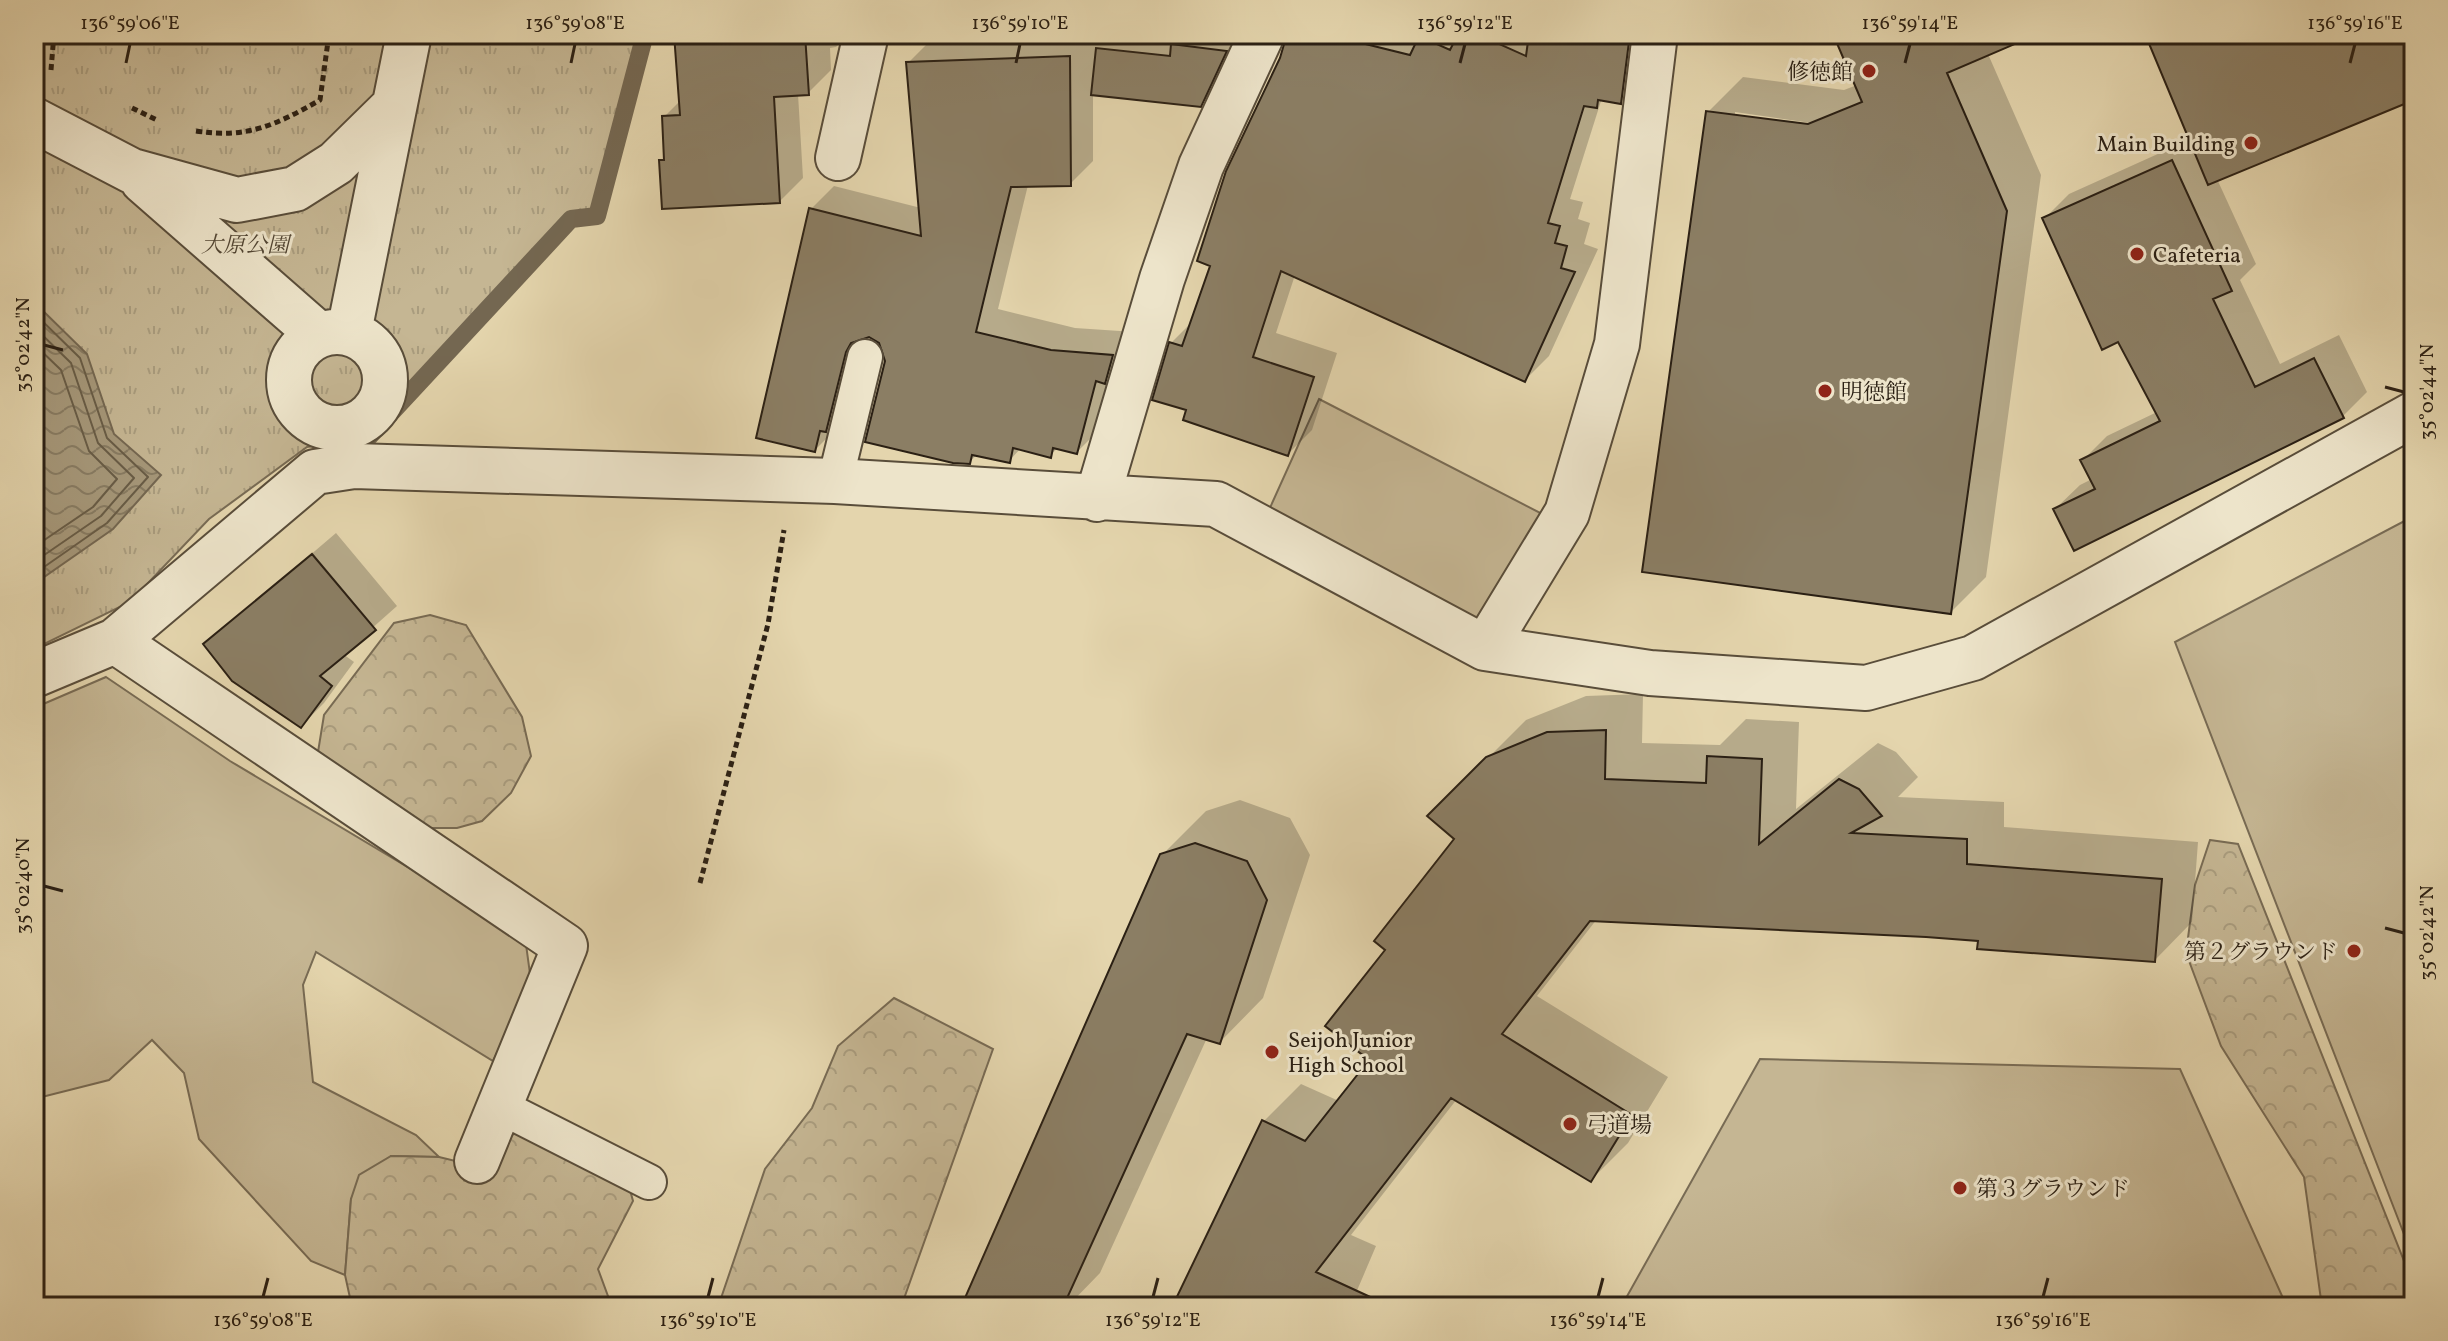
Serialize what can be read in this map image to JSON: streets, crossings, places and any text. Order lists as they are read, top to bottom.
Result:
{
  "parks": ["大原公園"],
  "places": [
    "修徳館",
    "Main Building",
    "Cafeteria",
    "明徳館",
    "第２グラウンド",
    "Seijoh Junior High School",
    "弓道場",
    "第３グラウンド"
  ],
  "coordinates": [
    "136°59'06\"E",
    "136°59'08\"E",
    "136°59'10\"E",
    "136°59'12\"E",
    "136°59'14\"E",
    "136°59'16\"E",
    "35°02'42\"N",
    "35°02'44\"N",
    "35°02'40\"N"
  ]
}
